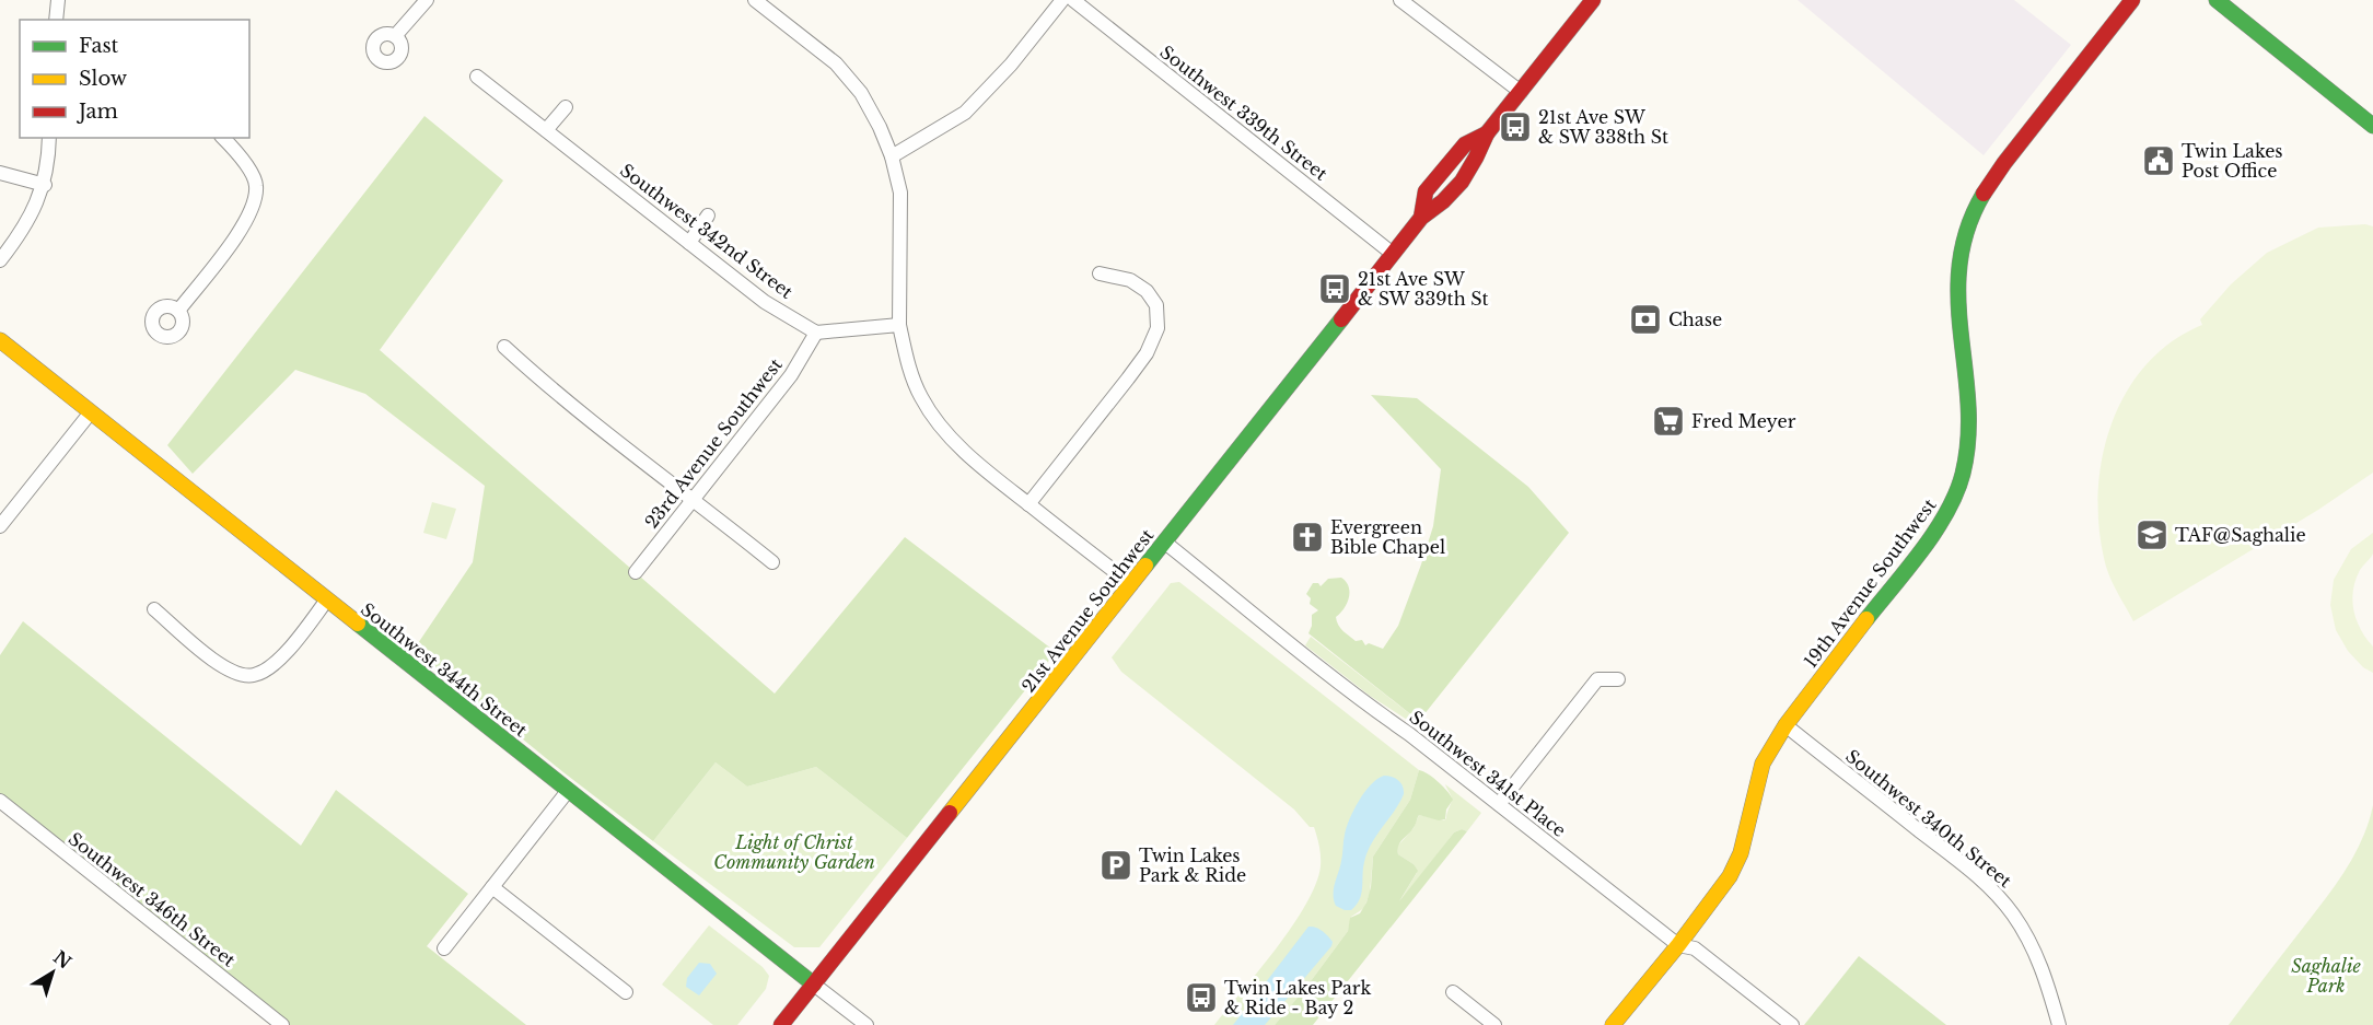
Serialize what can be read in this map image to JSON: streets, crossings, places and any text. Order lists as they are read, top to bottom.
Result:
{
  "streets": {
    "street": [
      "Southwest 339th Street",
      "Southwest 342nd Street",
      "23rd Avenue Southwest",
      "19th Avenue Southwest",
      "21st Avenue Southwest",
      "Southwest 344th Street",
      "Southwest 341st Place",
      "Southwest 340th Street",
      "Southwest 346th Street"
    ]
  },
  "crossings": [
    ["Southwest 339th Street", "21st Avenue Southwest"],
    ["Southwest 342nd Street", "23rd Avenue Southwest"],
    ["19th Avenue Southwest", "Southwest 341st Place"],
    ["19th Avenue Southwest", "Southwest 340th Street"],
    ["21st Avenue Southwest", "Southwest 344th Street"],
    ["21st Avenue Southwest", "Southwest 341st Place"]
  ],
  "parks": ["Light of Christ Community Garden", "Saghalie Park"],
  "places": {
    "bus stop": ["21st Ave SW & SW 338th St", "21st Ave SW & SW 339th St", "Twin Lakes Park & Ride - Bay 2"],
    "public building": ["Twin Lakes Post Office"],
    "bank": ["Chase"],
    "supermarket": ["Fred Meyer"],
    "school or university": ["TAF@Saghalie"],
    "church": ["Evergreen Bible Chapel"],
    "parking": ["Twin Lakes Park & Ride"]
  },
  "legend": ["Fast", "Slow", "Jam"],
  "north": "top right"
}
